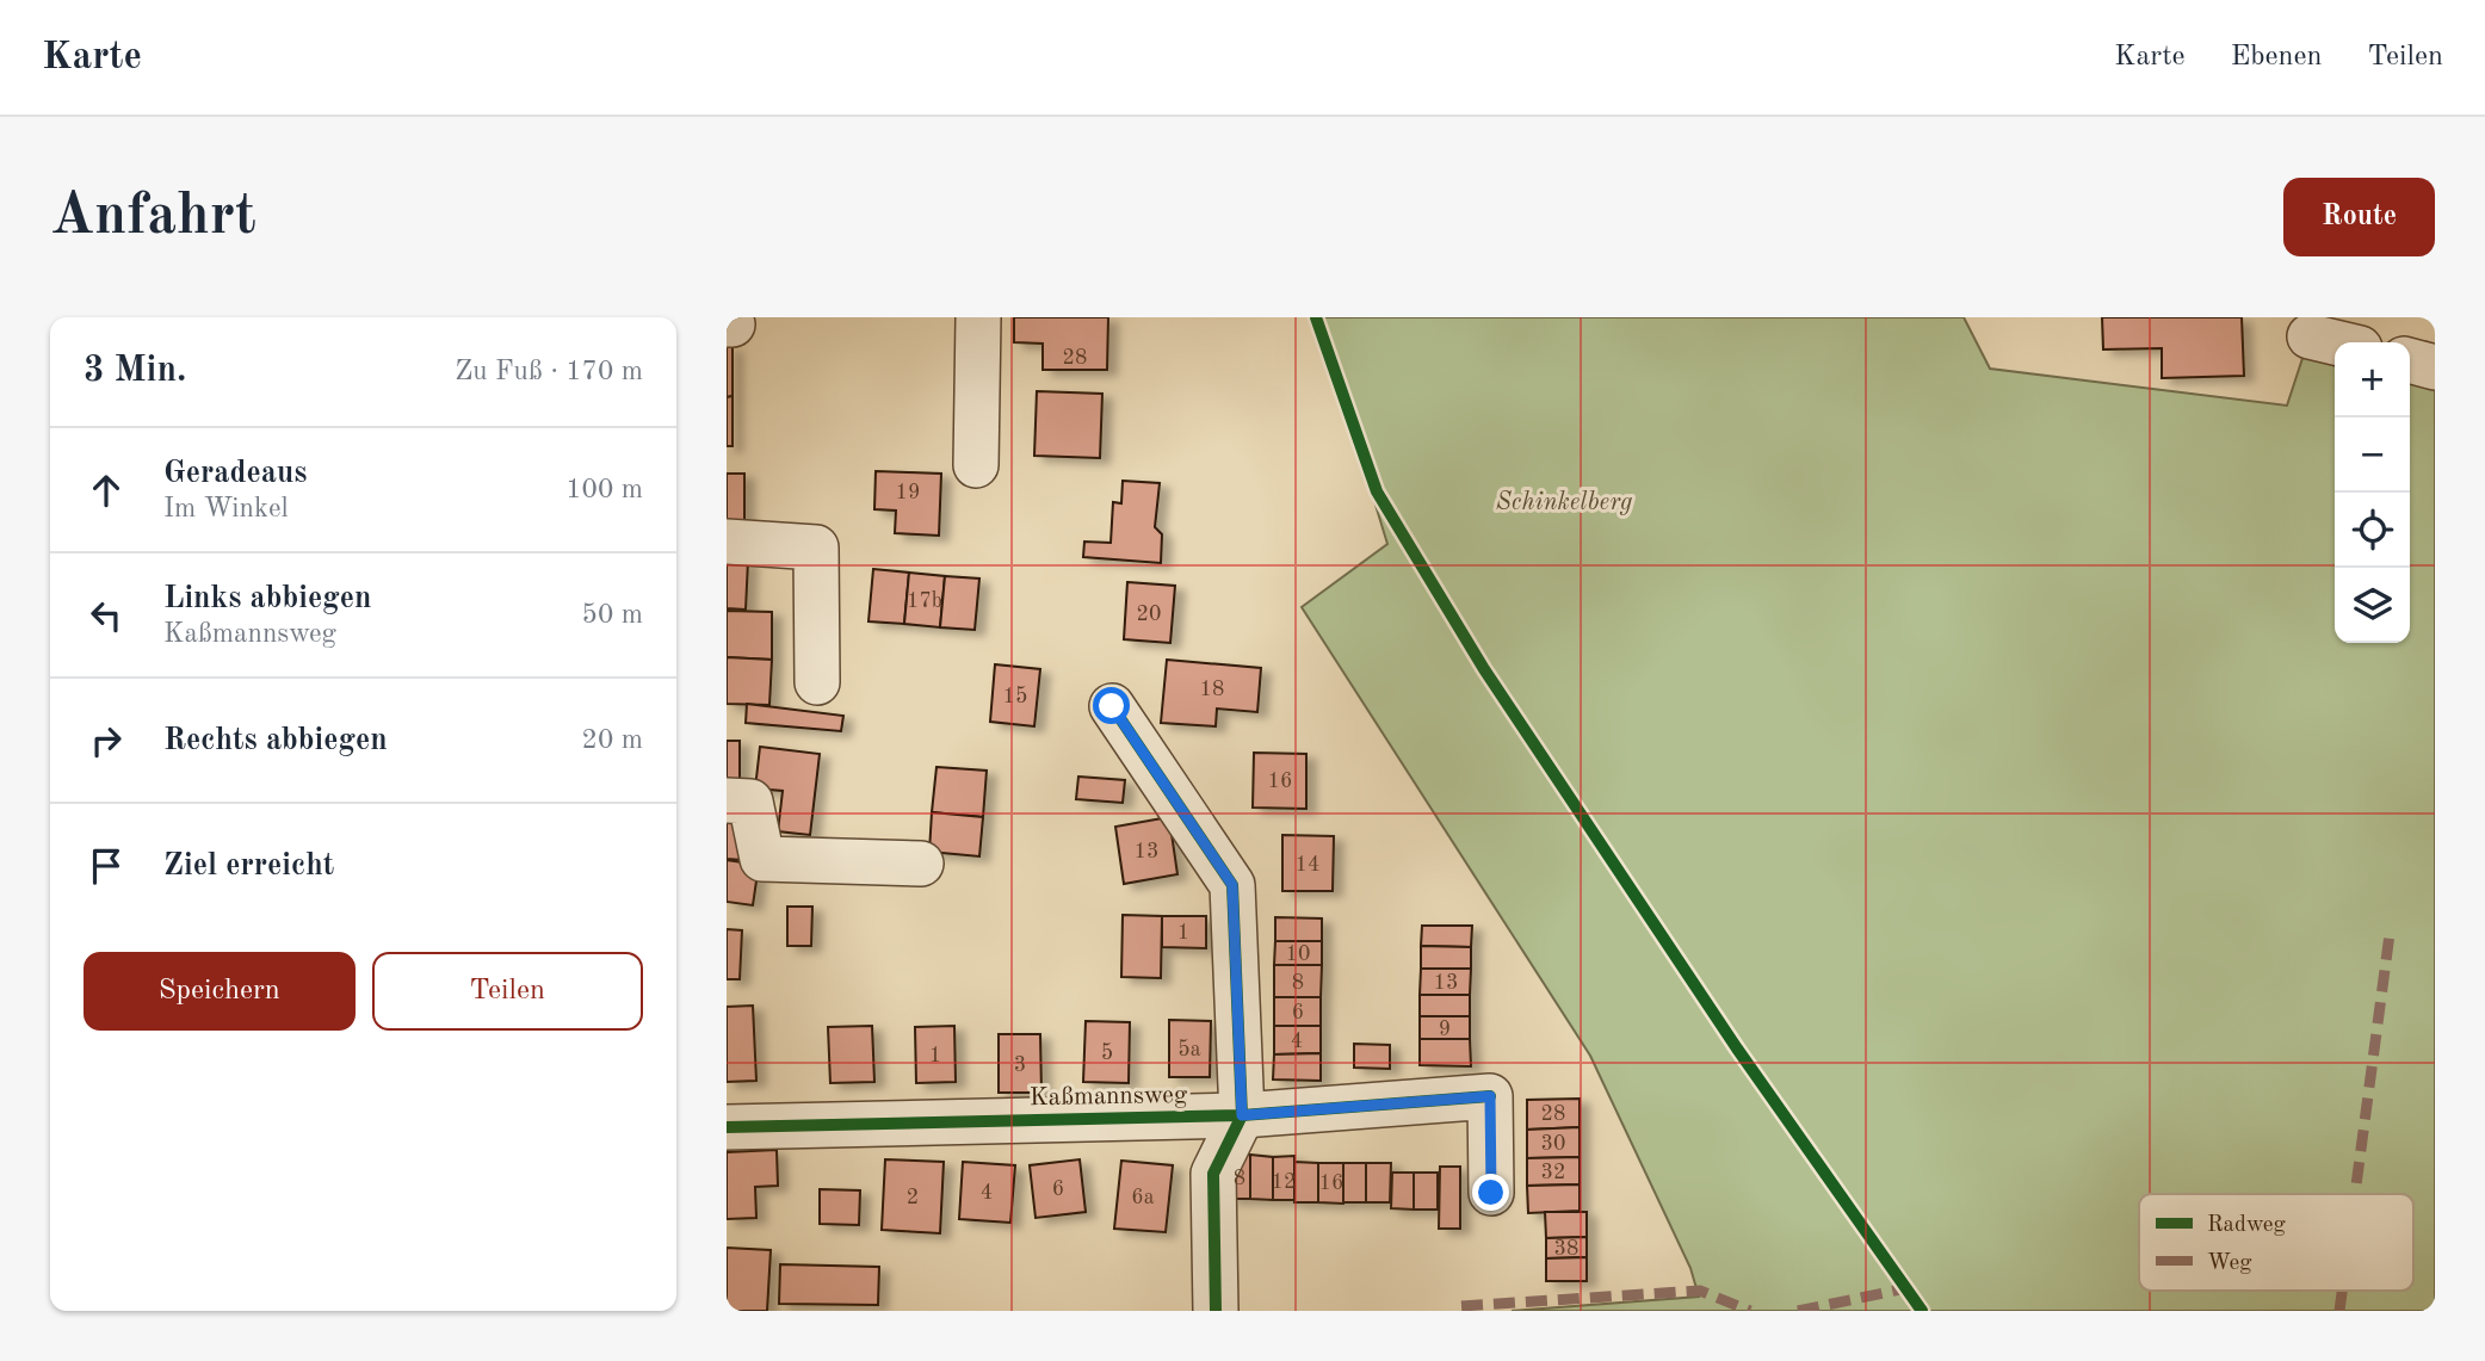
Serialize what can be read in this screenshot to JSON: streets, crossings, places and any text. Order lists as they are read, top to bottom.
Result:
{
  "streets": {
    "street": ["Kaßmannsweg"]
  },
  "parks": ["Schinkelberg"],
  "house_numbers": [
    "28",
    "19",
    "17b",
    "20",
    "18",
    "15",
    "16",
    "13",
    "14",
    "1",
    "10",
    "8",
    "13",
    "6",
    "9",
    "4",
    "5a",
    "5",
    "1",
    "3",
    "28",
    "30",
    "32",
    "8",
    "12",
    "16",
    "6",
    "4",
    "2",
    "6a",
    "38"
  ],
  "legend": ["Radweg", "Weg"],
  "page": {
    "header": "Karte",
    "nav": ["Karte", "Ebenen", "Teilen"],
    "buttons": [
      "Route",
      ["Speichern", "Teilen"]
    ],
    "title": "Anfahrt",
    "heading": ["3 Min.", "Zu Fuß · 170 m"],
    "map_buttons": ["+", "−"],
    "list": [
      ["Geradeaus", "Im Winkel", "100 m"],
      ["Links abbiegen", "Kaßmannsweg", "50 m"],
      ["Rechts abbiegen", "20 m"],
      "Ziel erreicht"
    ]
  }
}
